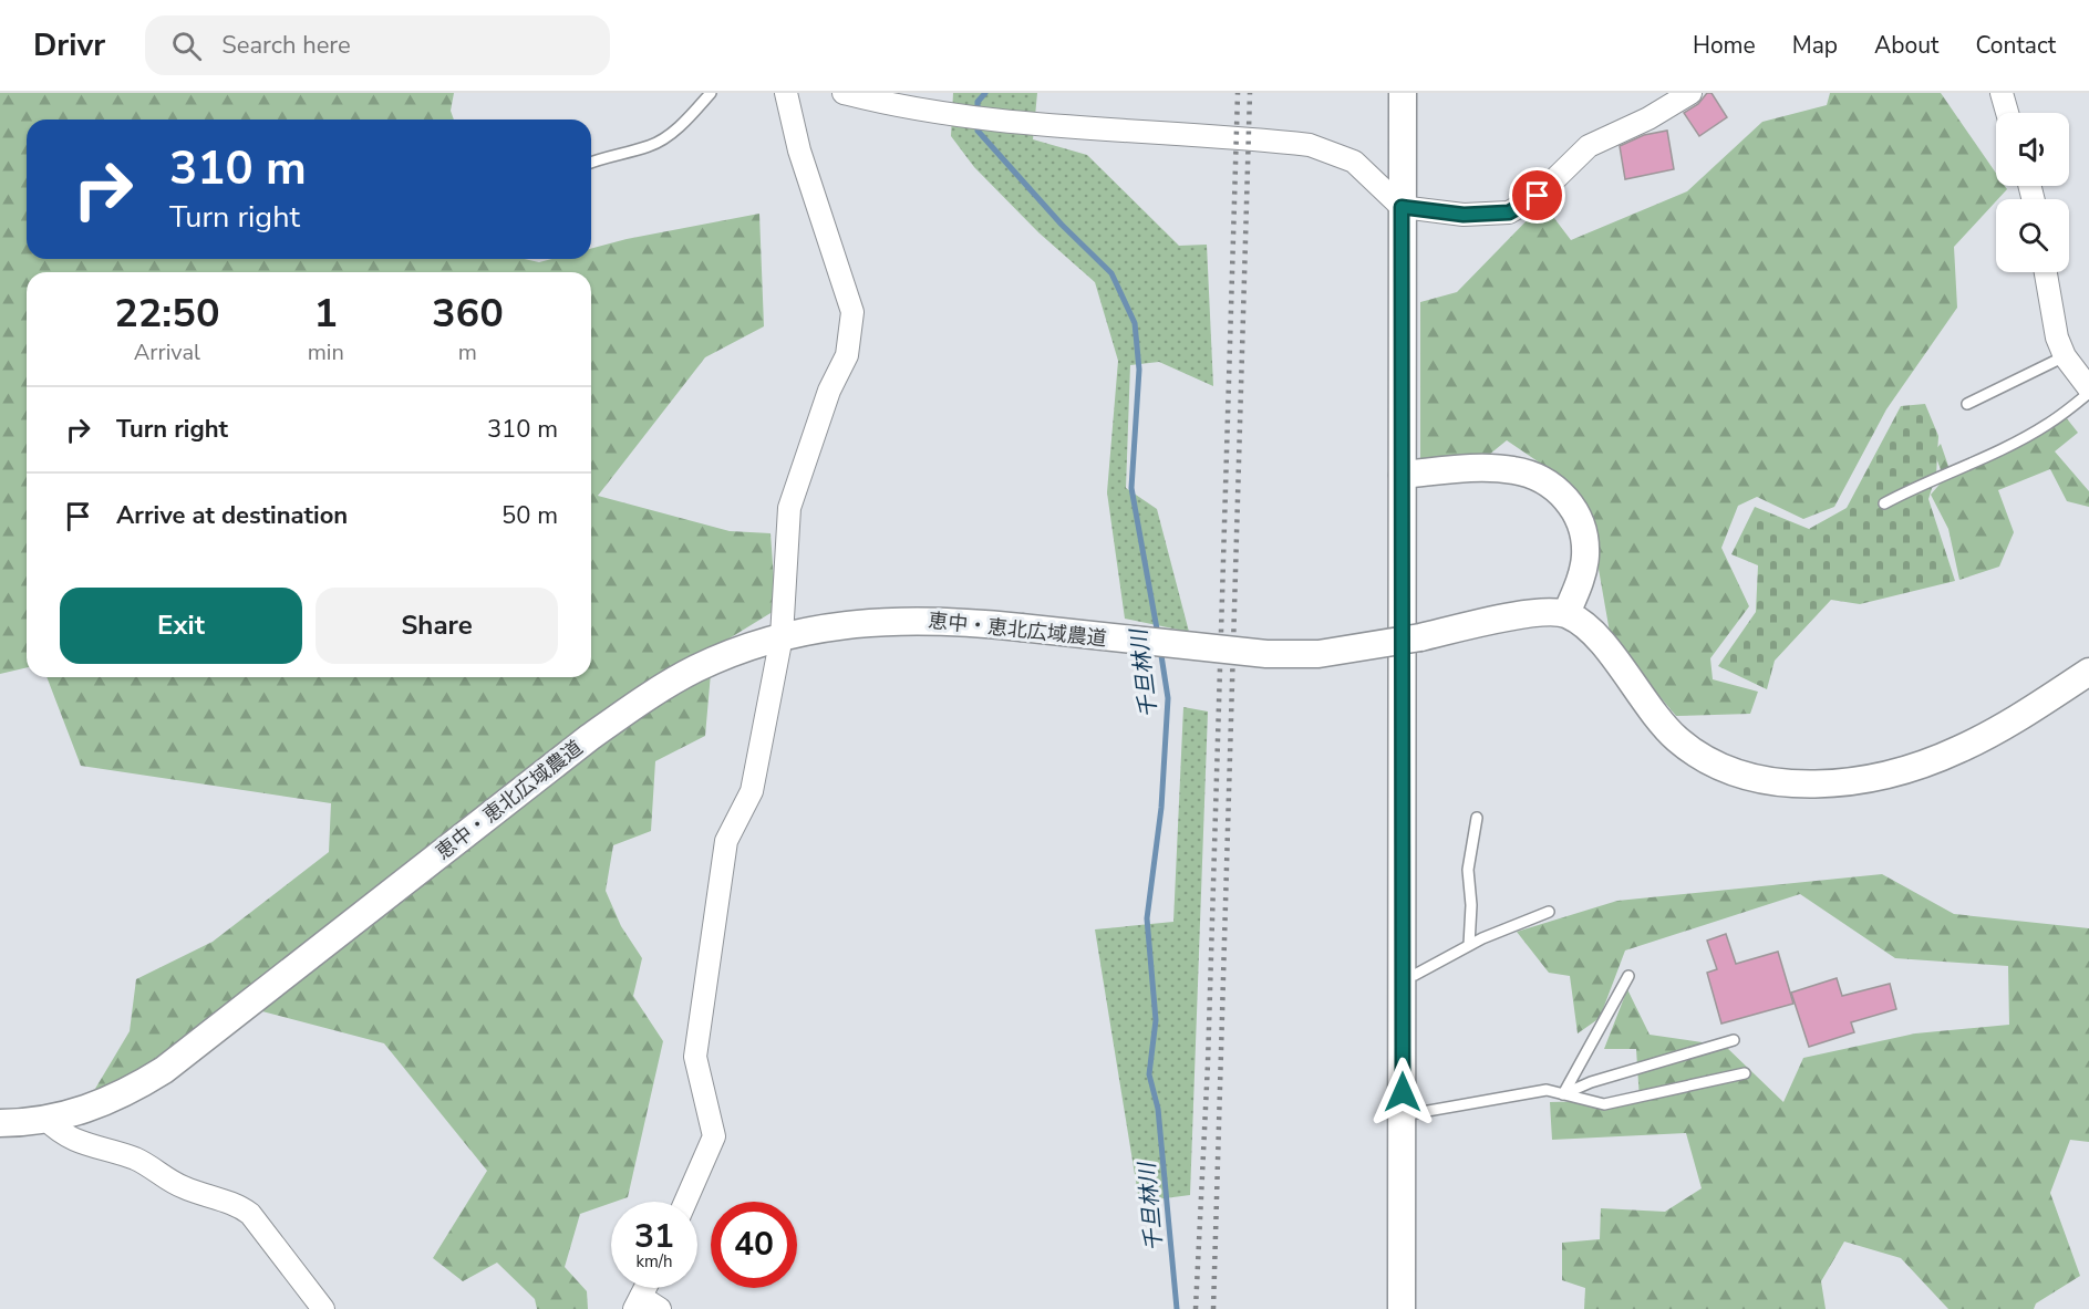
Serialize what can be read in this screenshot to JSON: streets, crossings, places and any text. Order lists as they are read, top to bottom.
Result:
{
  "streets": {
    "street": ["恵中・恵北広域農道"]
  },
  "water": ["千旦林川"],
  "page": {
    "header": "Drivr",
    "search": "Search here",
    "nav": [
      "Home",
      "Map",
      "About",
      "Contact"
    ],
    "turn": ["310 m", "Turn right"],
    "eta": [
      "22:50",
      "Arrival",
      "1",
      "min",
      "360",
      "m"
    ],
    "list": [
      {
        "name": "Turn right",
        "value": "310 m"
      },
      {
        "name": "Arrive at destination",
        "value": "50 m"
      }
    ],
    "buttons": ["Exit", "Share"],
    "speed": "31 km/h",
    "limit": "40"
  }
}
